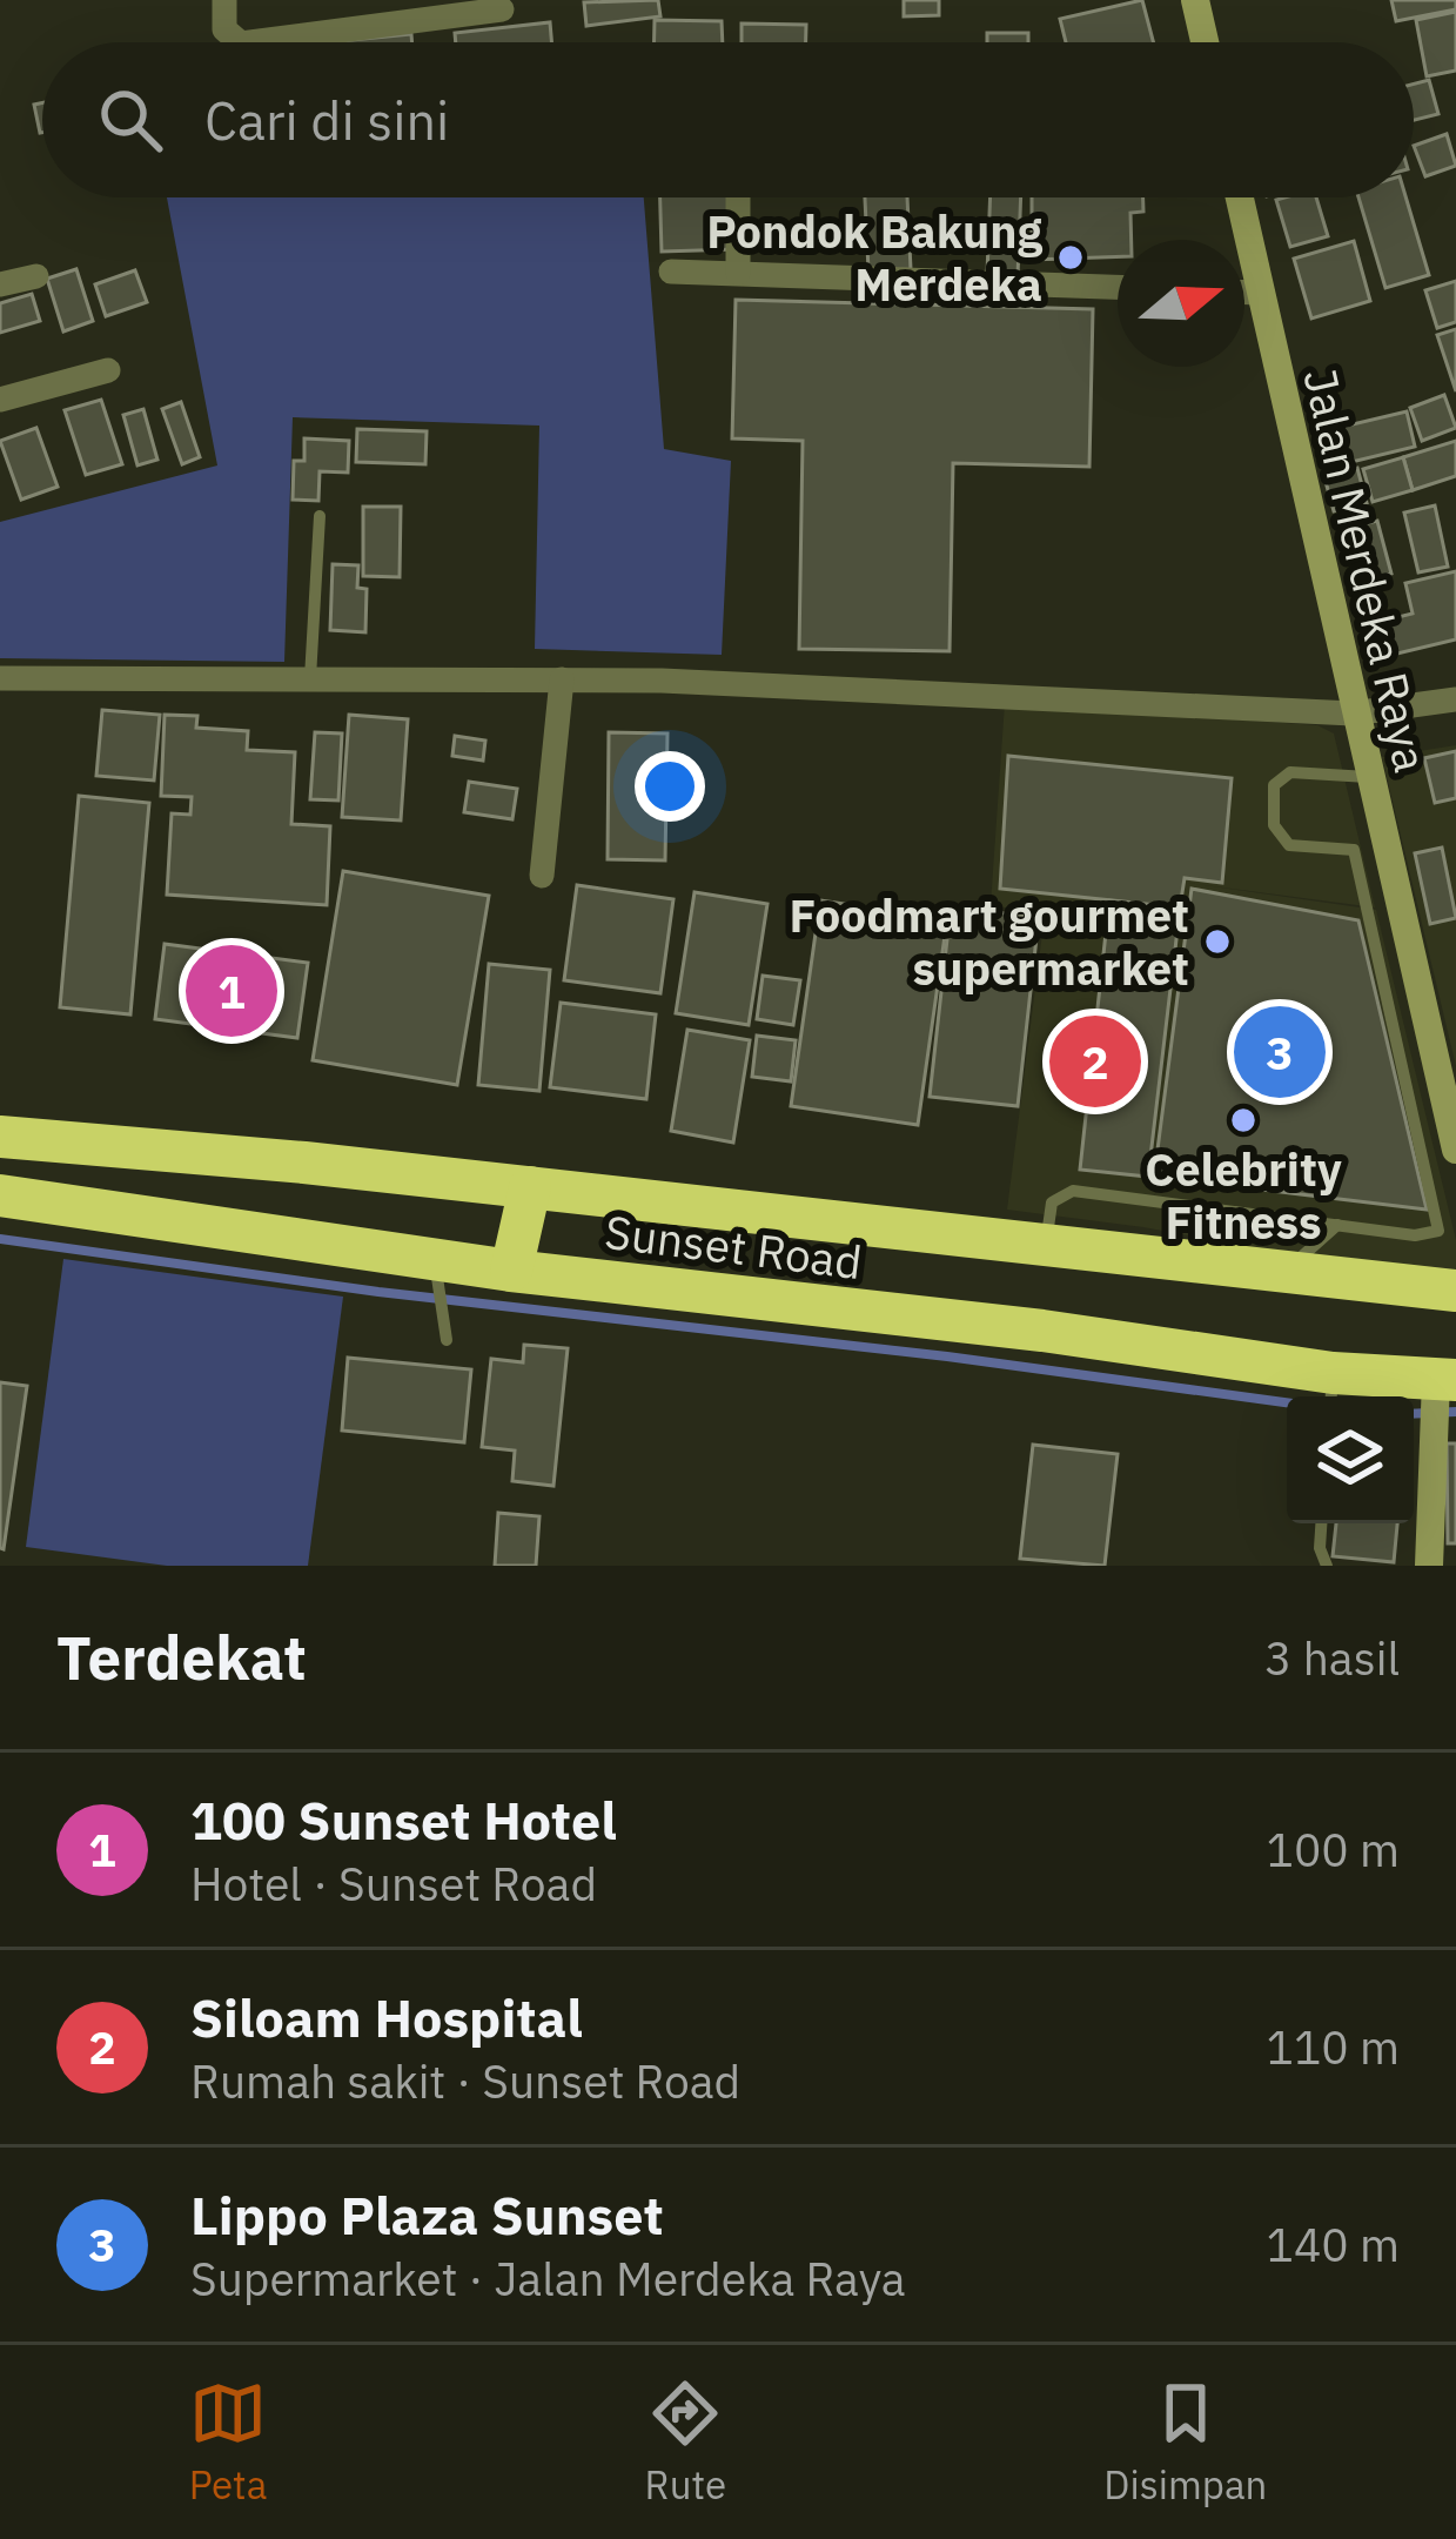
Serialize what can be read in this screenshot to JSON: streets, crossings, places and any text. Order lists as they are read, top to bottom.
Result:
{
  "streets": {
    "highway": ["Sunset Road"],
    "street": ["Jalan Merdeka Raya"]
  },
  "places": ["Pondok Bakung Merdeka", "Foodmart gourmet supermarket", "Celebrity Fitness"],
  "north": "right",
  "page": {
    "search": "Cari di sini",
    "pins": ["1", "3", "2"],
    "heading": ["Terdekat", "3 hasil"],
    "list": [
      {
        "mark": "1",
        "name": "100 Sunset Hotel",
        "note": "Hotel · Sunset Road",
        "value": "100 m"
      },
      {
        "mark": "2",
        "name": "Siloam Hospital",
        "note": "Rumah sakit · Sunset Road",
        "value": "110 m"
      },
      {
        "mark": "3",
        "name": "Lippo Plaza Sunset",
        "note": "Supermarket · Jalan Merdeka Raya",
        "value": "140 m"
      }
    ],
    "nav": ["Peta", "Rute", "Disimpan"]
  }
}
